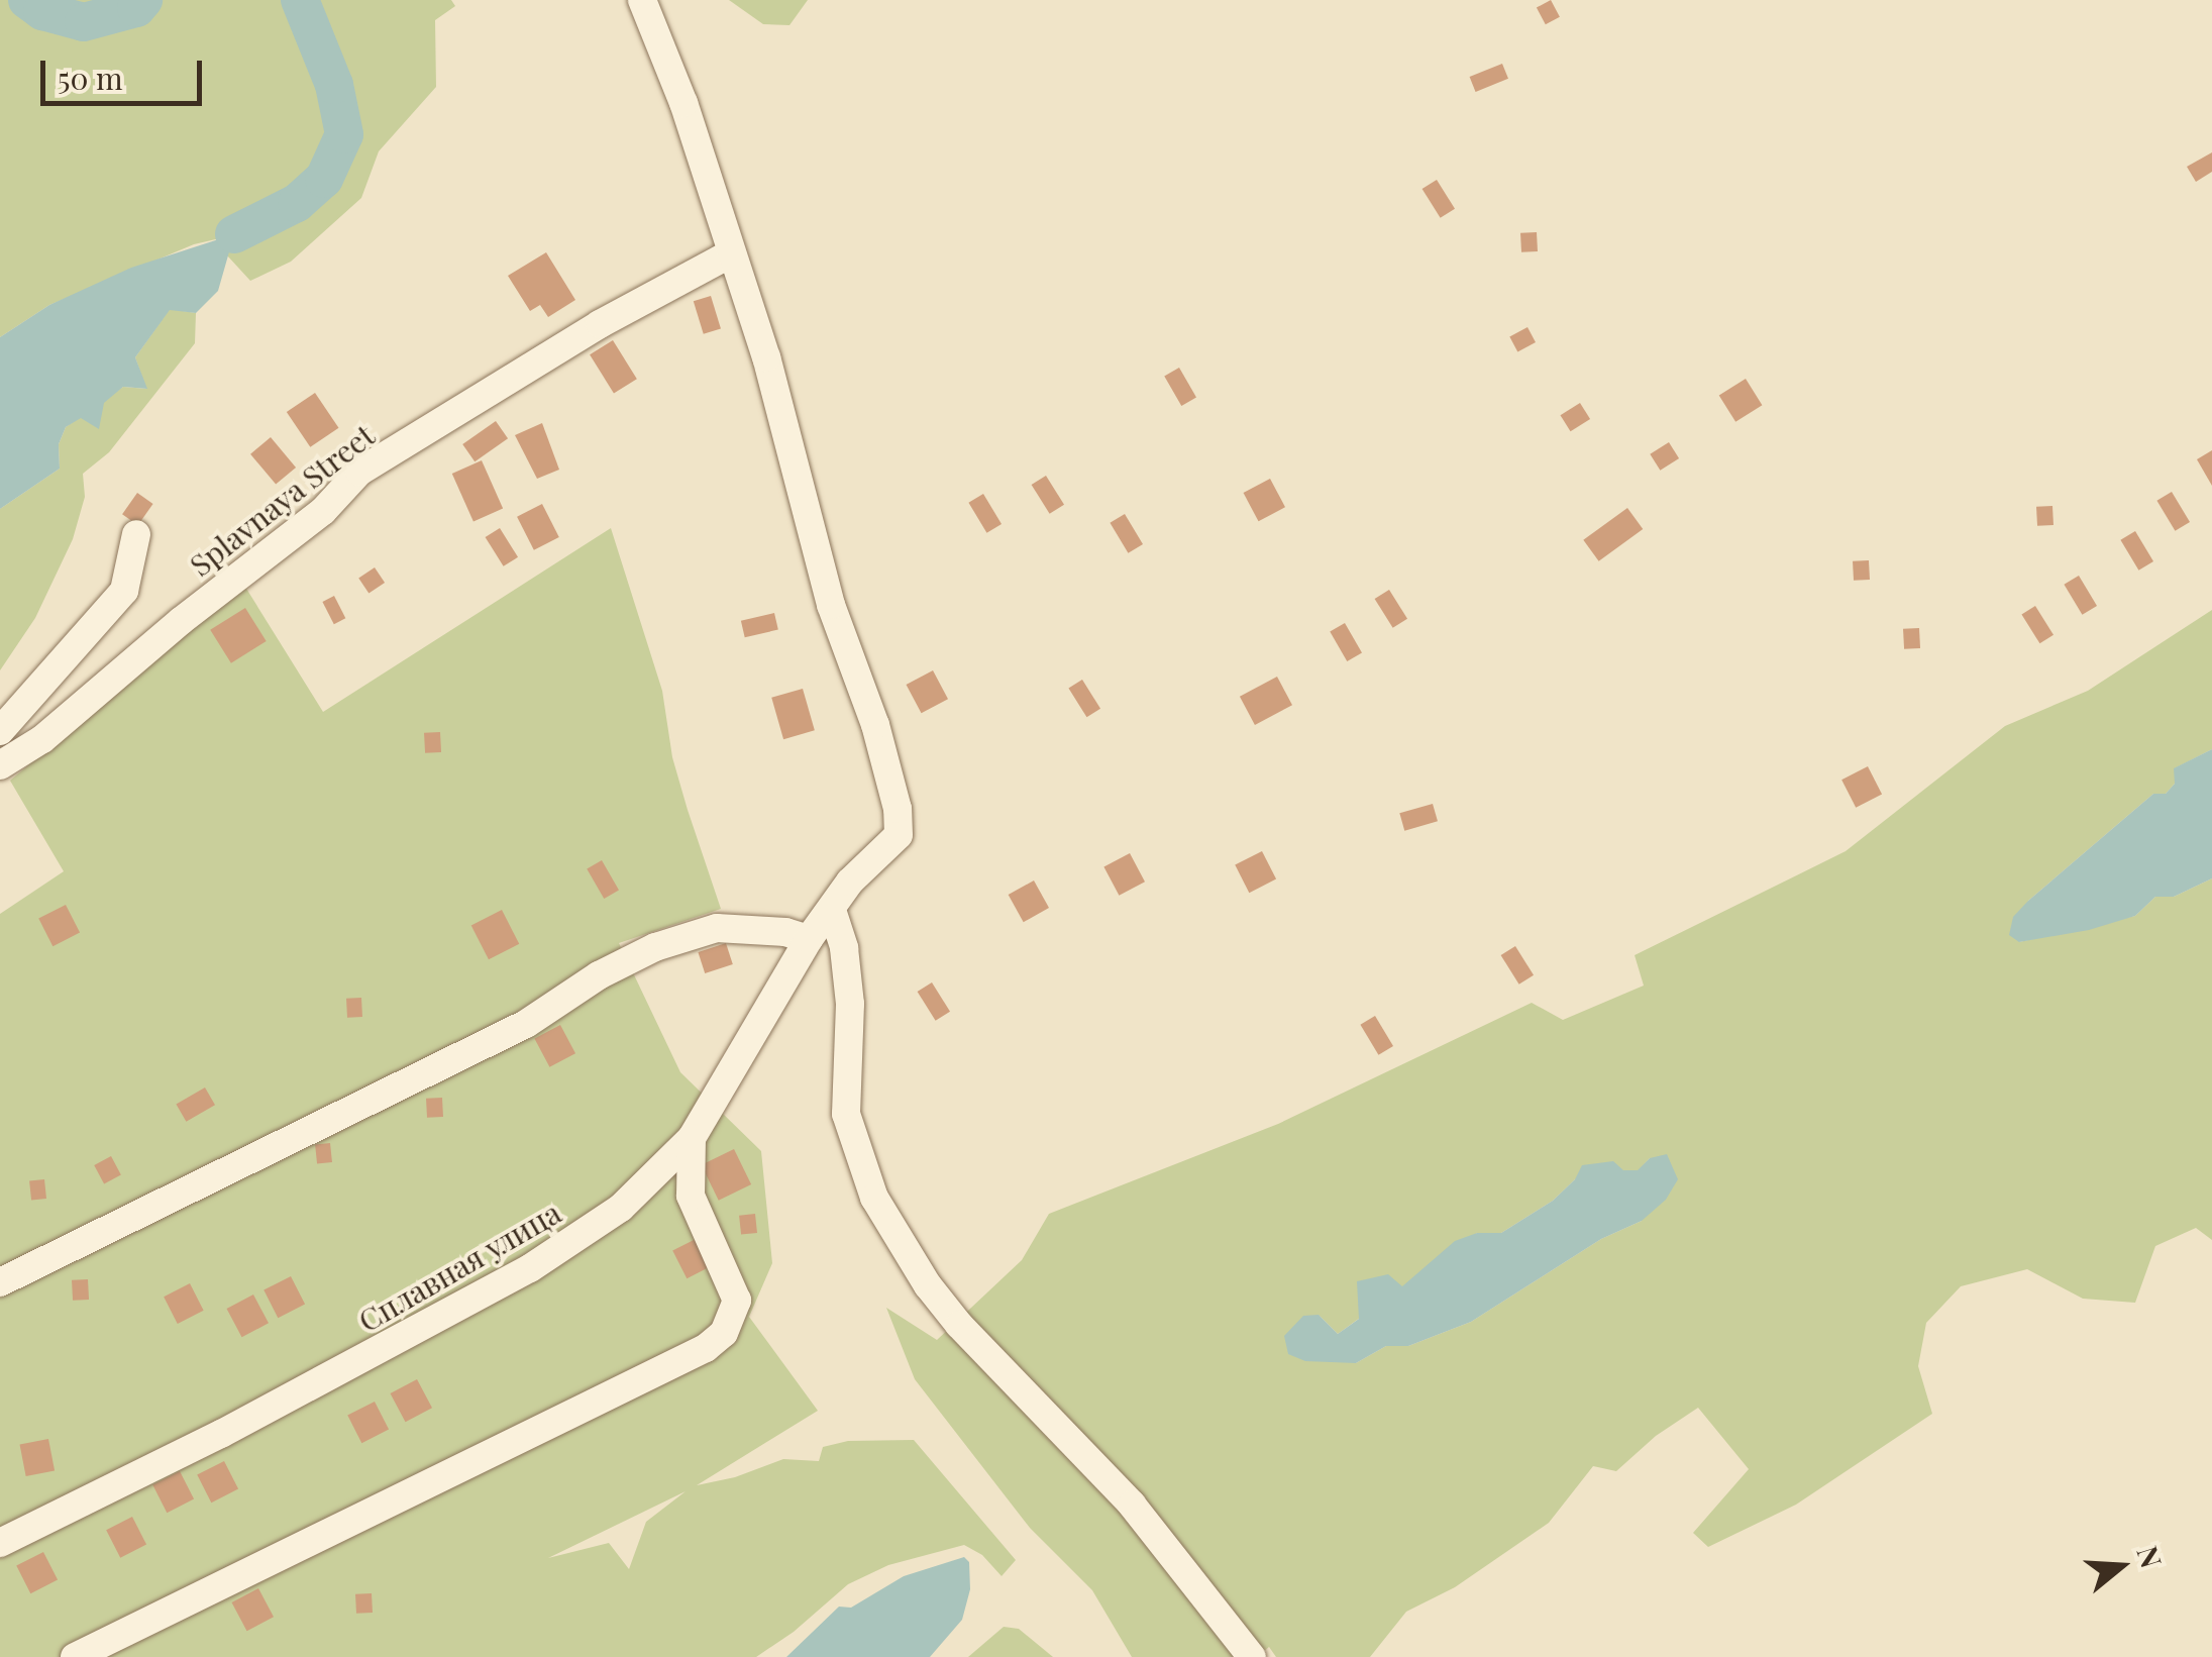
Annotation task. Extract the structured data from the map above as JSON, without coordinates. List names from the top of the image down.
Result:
{
  "streets": {
    "street": ["Splavnaya Street", "Сплавная улица"]
  },
  "crossings": [
    ["Splavnaya Street", "Сплавная улица"]
  ],
  "scale_bar": "50 m",
  "north": "right"
}
